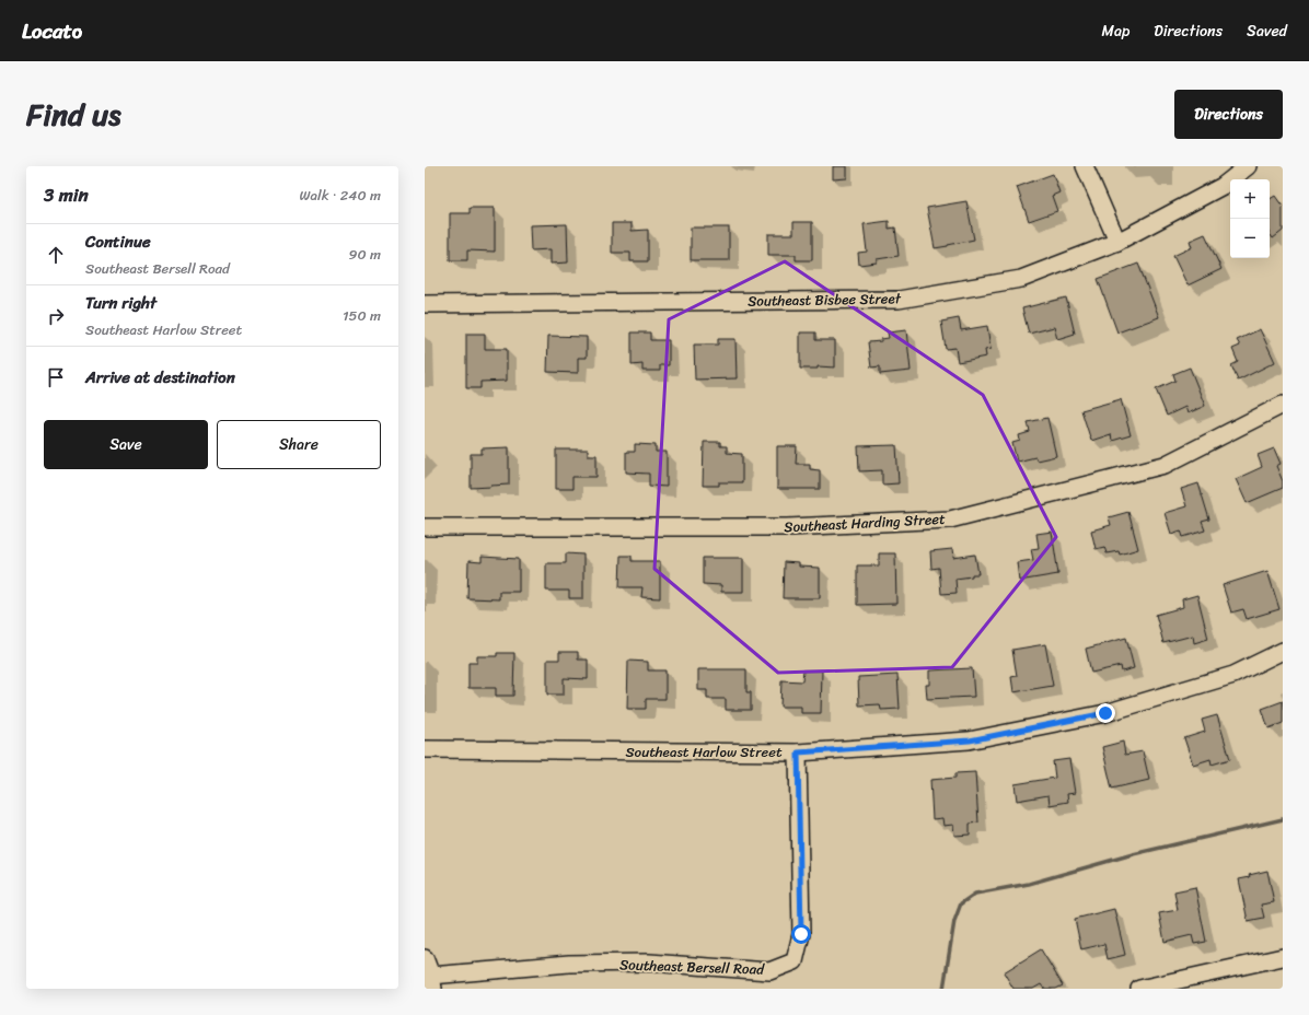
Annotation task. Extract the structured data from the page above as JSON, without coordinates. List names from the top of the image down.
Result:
{
  "streets": {
    "street": [
      "Southeast Bisbee Street",
      "Southeast Harding Street",
      "Southeast Harlow Street",
      "Southeast Bersell Road"
    ]
  },
  "crossings": [
    ["Southeast Harlow Street", "Southeast Bersell Road"]
  ],
  "page": {
    "header": "Locato",
    "nav": ["Map", "Directions", "Saved"],
    "title": "Find us",
    "buttons": [
      "Directions",
      ["Save", "Share"]
    ],
    "heading": ["3 min", "Walk · 240 m"],
    "map_buttons": ["+", "−"],
    "list": [
      ["Continue", "Southeast Bersell Road", "90 m"],
      ["Turn right", "Southeast Harlow Street", "150 m"],
      "Arrive at destination"
    ]
  }
}
